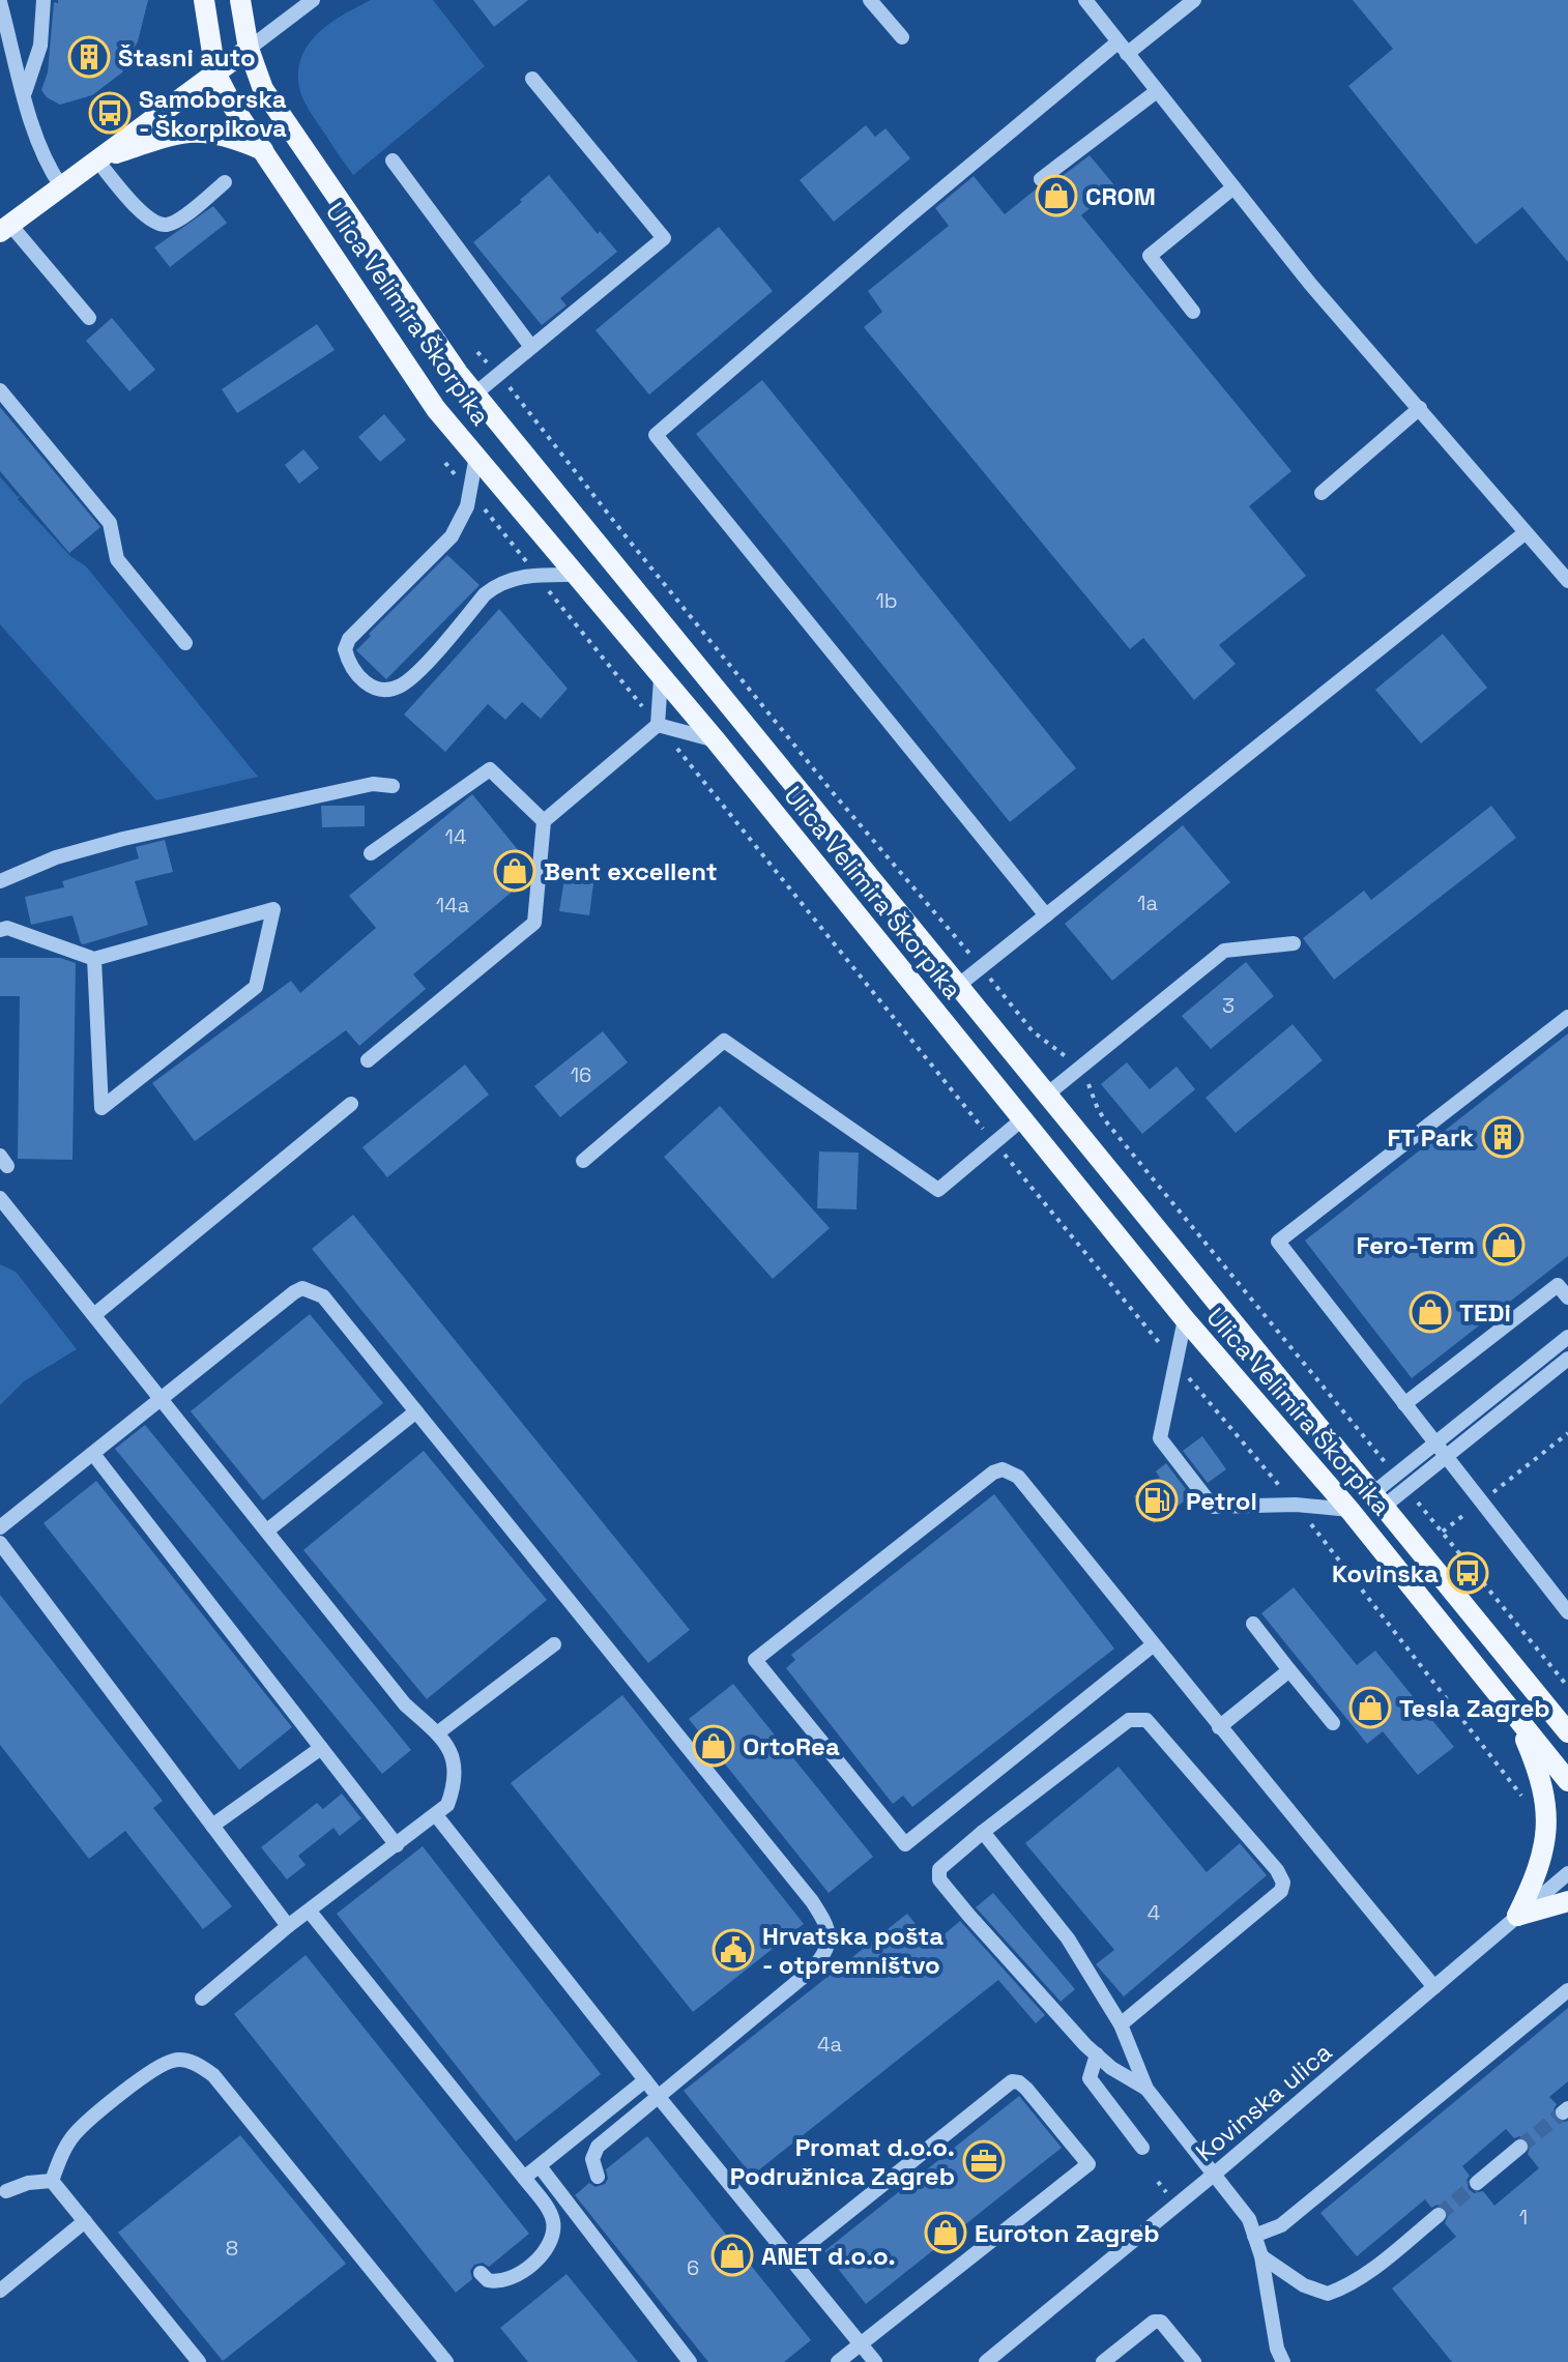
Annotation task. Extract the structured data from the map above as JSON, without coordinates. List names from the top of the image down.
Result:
{
  "streets": {
    "main road": ["Ulica Velimira Škorpika"],
    "street": ["Kovinska ulica"]
  },
  "places": {
    "building": ["Štasni auto", "FT Park"],
    "bus stop": ["Samoborska - Škorpikova", "Kovinska"],
    "shop": [
      "CROM",
      "Bent excellent",
      "Fero-Term",
      "TEDi",
      "Tesla Zagreb",
      "OrtoRea",
      "Euroton Zagreb",
      "ANET d.o.o."
    ],
    "fuel station": ["Petrol"],
    "public building": ["Hrvatska pošta - otpremništvo"],
    "office": ["Promat d.o.o. Podružnica Zagreb"]
  },
  "house_numbers": [
    "1b",
    "14",
    "1a",
    "14a",
    "3",
    "16",
    "4",
    "4a",
    "1",
    "8",
    "6"
  ]
}
